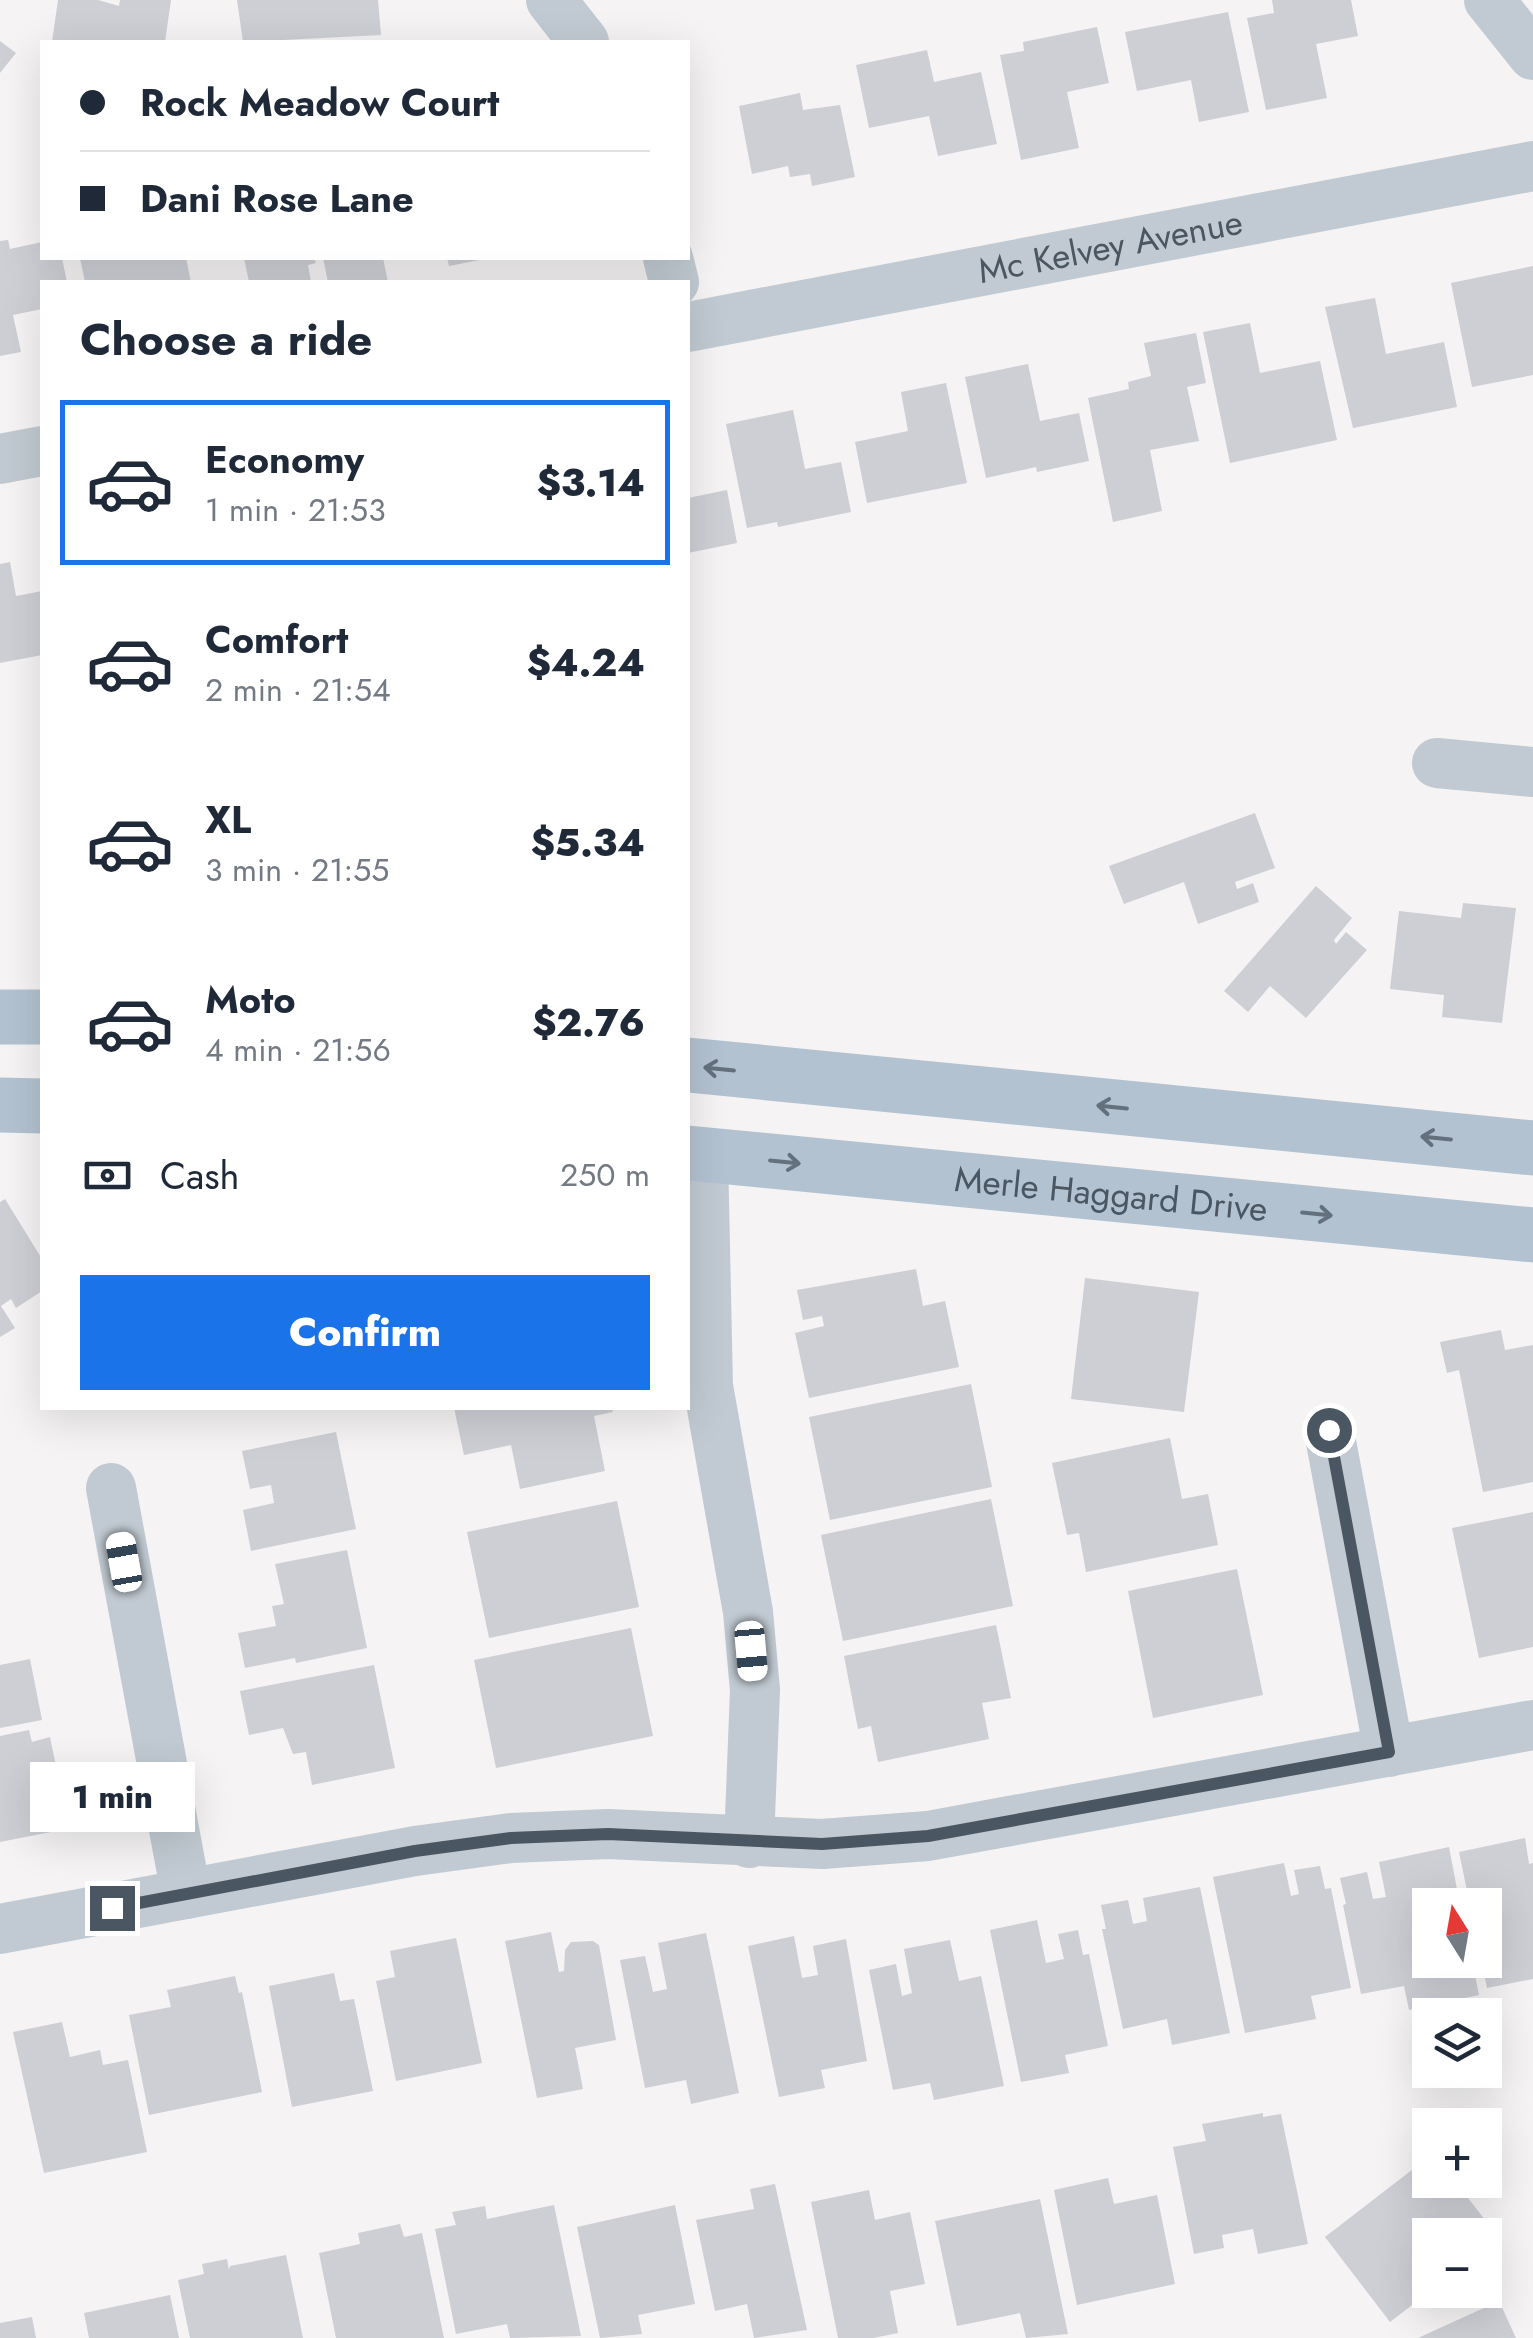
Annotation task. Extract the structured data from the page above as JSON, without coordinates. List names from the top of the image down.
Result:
{
  "streets": {
    "main road": ["Merle Haggard Drive"],
    "street": ["Mc Kelvey Avenue"]
  },
  "north": "top",
  "page": {
    "banner": ["Rock Meadow Court", "Dani Rose Lane"],
    "heading": "Choose a ride",
    "list": [
      {
        "name": "Economy",
        "note": "1 min · 21:53",
        "value": "$3.14"
      },
      {
        "name": "Comfort",
        "note": "2 min · 21:54",
        "value": "$4.24"
      },
      {
        "name": "XL",
        "note": "3 min · 21:55",
        "value": "$5.34"
      },
      {
        "name": "Moto",
        "note": "4 min · 21:56",
        "value": "$2.76"
      }
    ],
    "pay": ["Cash", "250 m"],
    "buttons": "Confirm",
    "bubble": "1 min",
    "map_buttons": ["+", "−"]
  }
}
